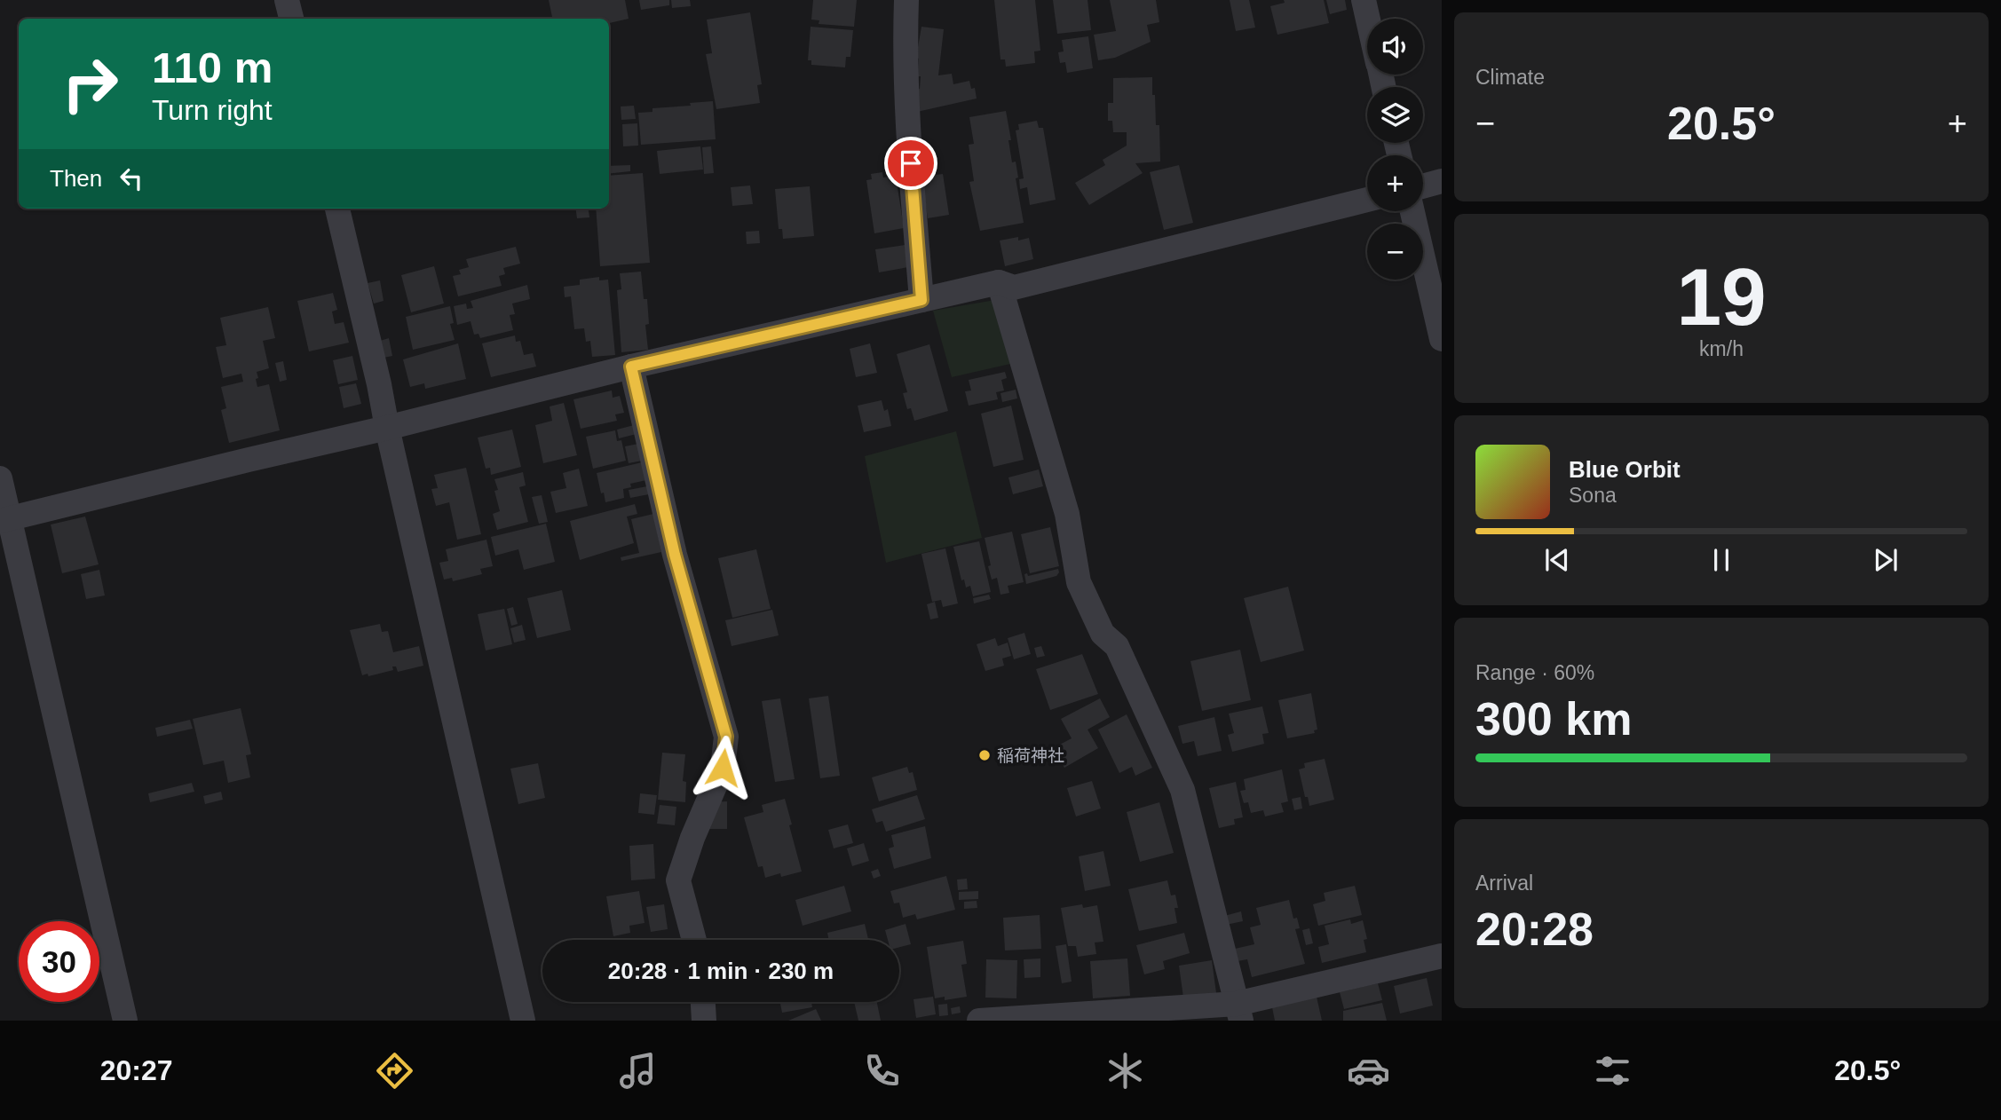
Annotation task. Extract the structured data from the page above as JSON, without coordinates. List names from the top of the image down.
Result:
{
  "places": ["稲荷神社"],
  "page": {
    "tile": [
      "Climate",
      ["19", "km/h"],
      ["Range · 60%", "300 km"],
      ["Arrival", "20:28"]
    ],
    "map_buttons": ["+", "−"],
    "turn": ["110 m", "Turn right"],
    "heat": ["−", "20.5°", "+"],
    "then": "Then",
    "song": ["Blue Orbit", "Sona"],
    "limit": "30",
    "trip": "20:28 · 1 min · 230 m",
    "tabs": ["20:27", "20.5°"]
  }
}
